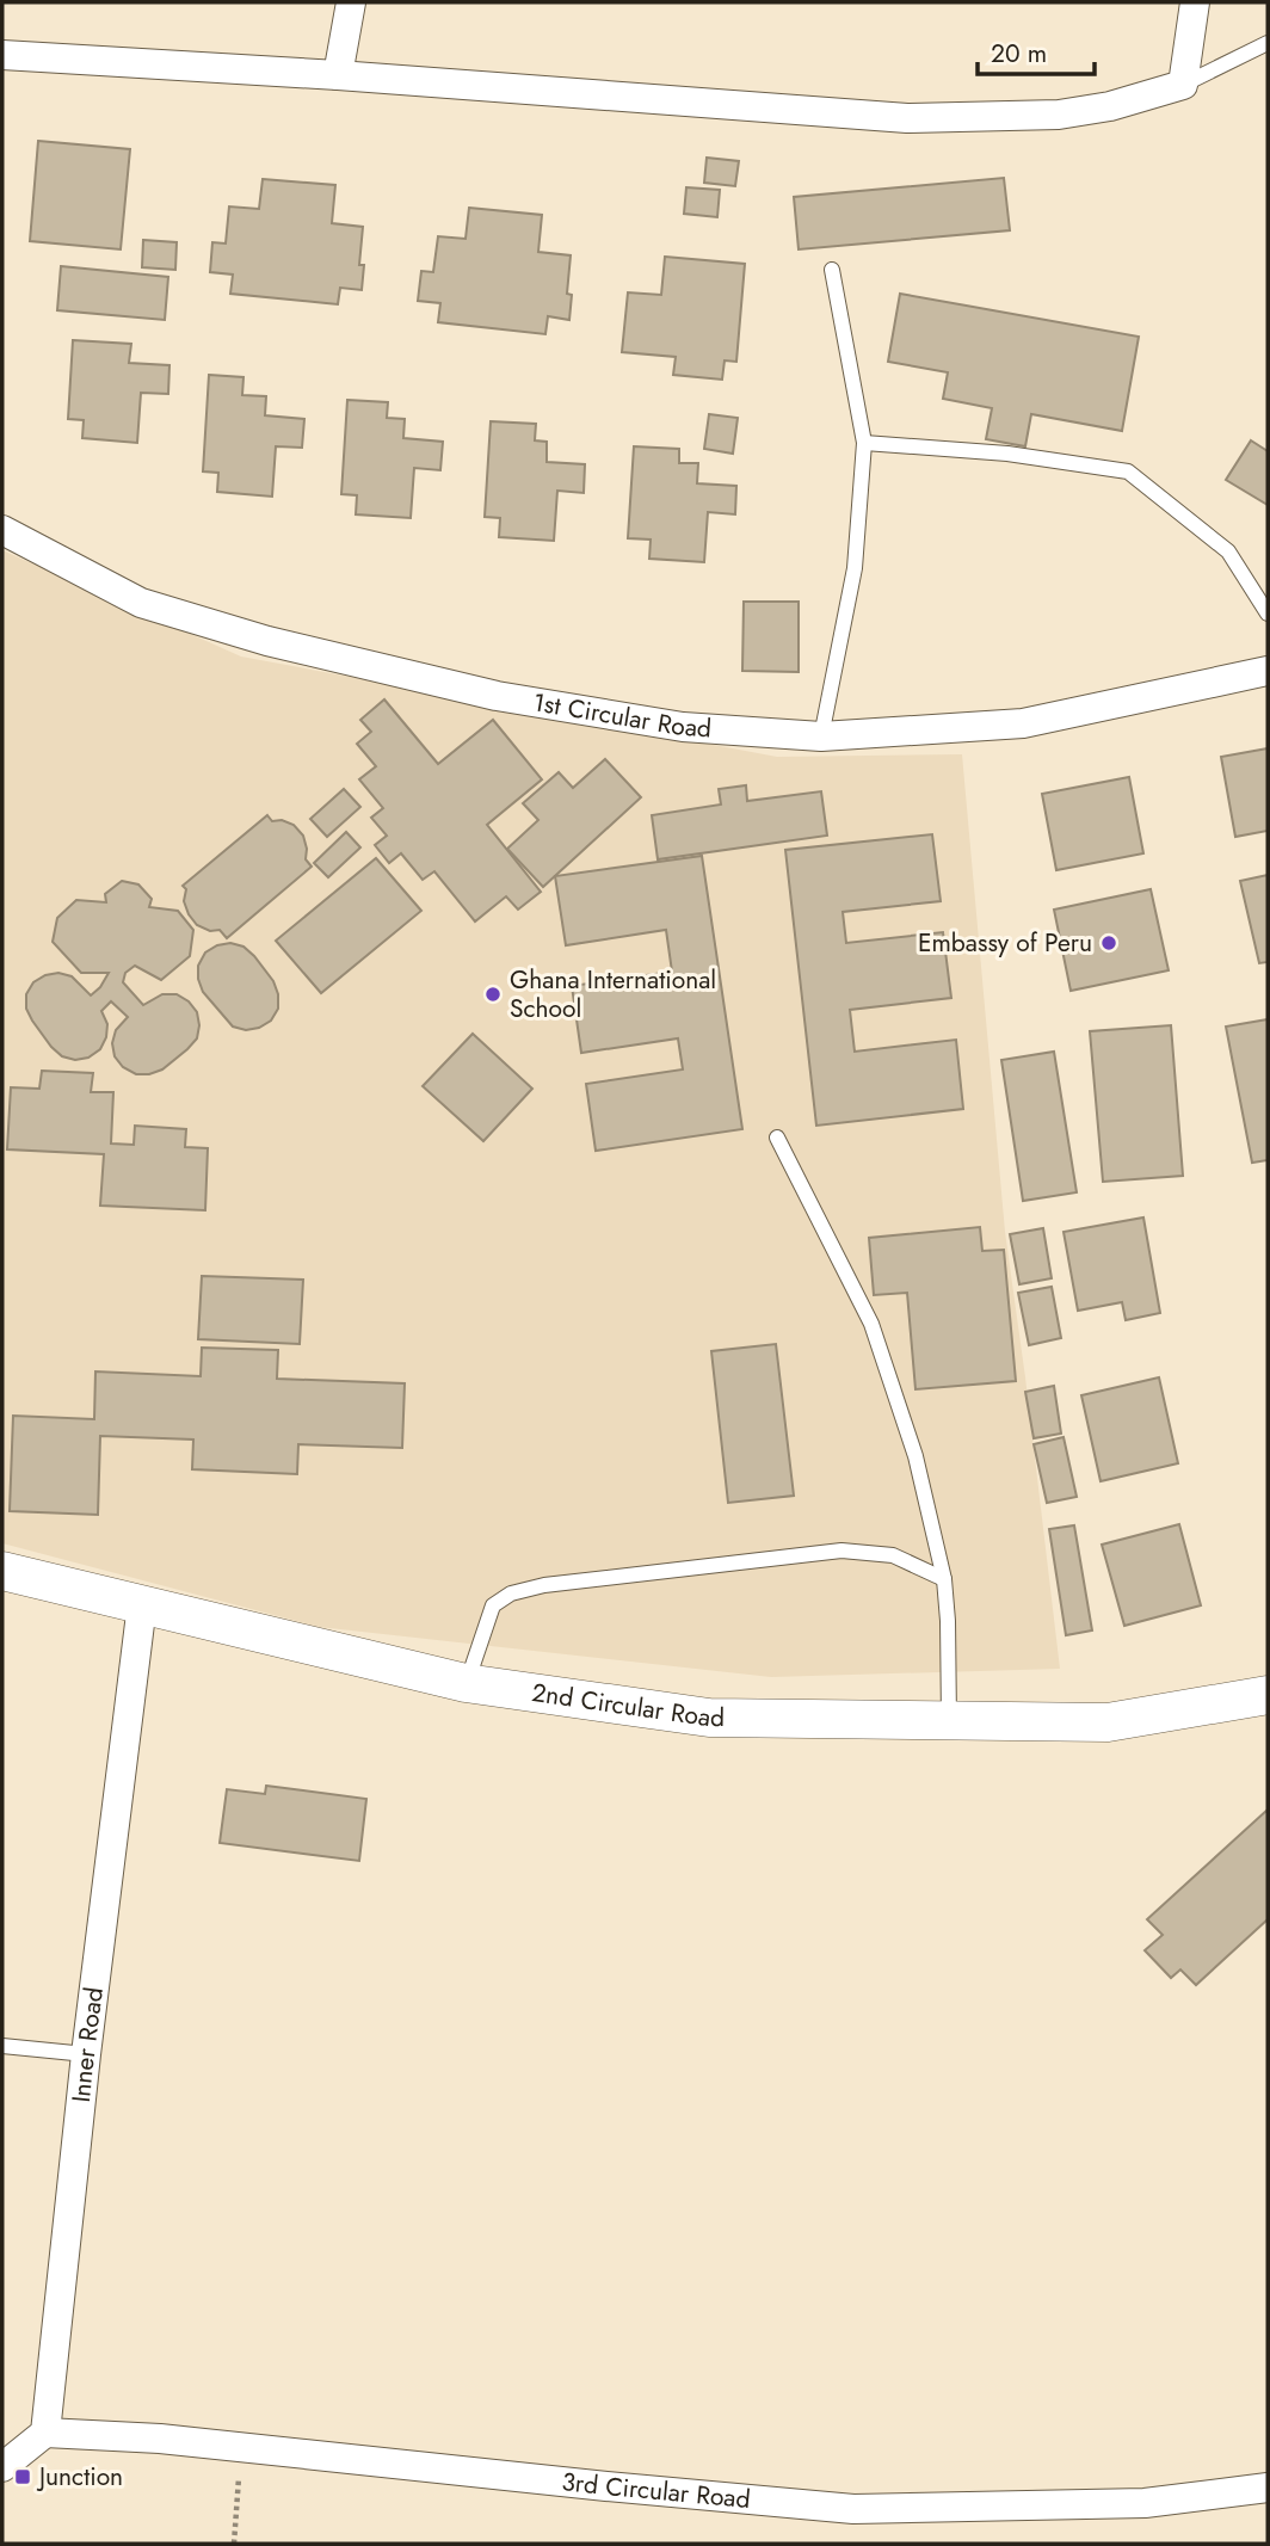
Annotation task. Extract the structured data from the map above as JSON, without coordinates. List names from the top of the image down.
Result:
{
  "streets": {
    "street": [
      "1st Circular Road",
      "2nd Circular Road",
      "Inner Road",
      "3rd Circular Road"
    ]
  },
  "crossings": [
    ["2nd Circular Road", "Inner Road"],
    ["Inner Road", "3rd Circular Road"]
  ],
  "places": {
    "other": ["Embassy of Peru", "Ghana International School"],
    "transit": ["Junction"]
  },
  "scale_bar": "20 m"
}
